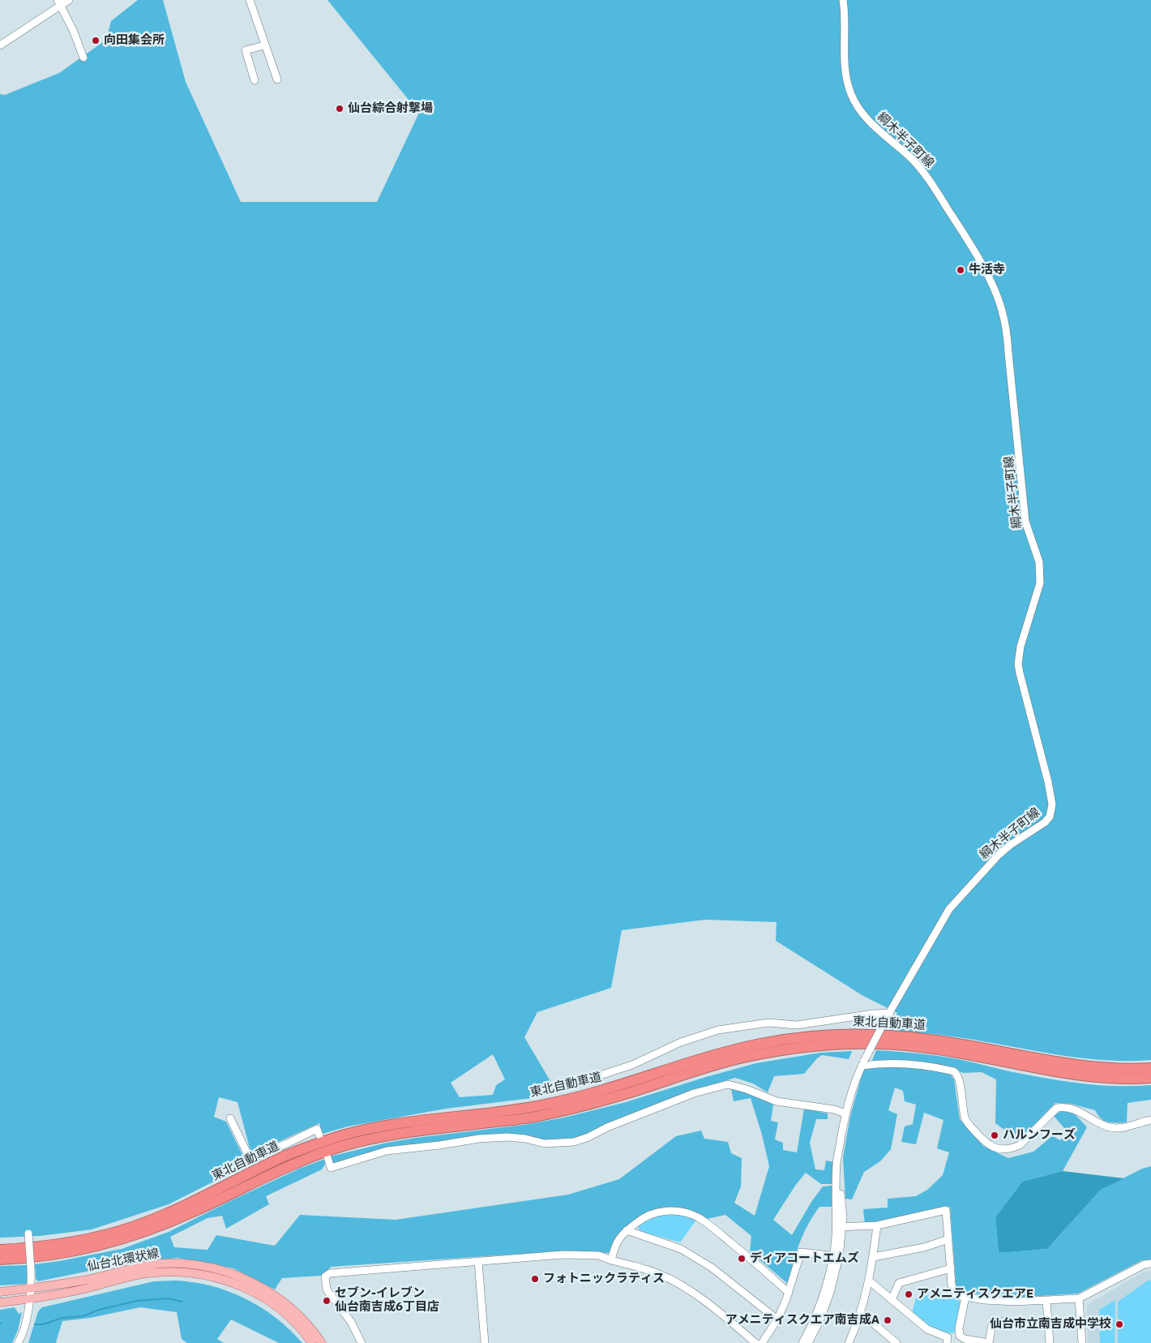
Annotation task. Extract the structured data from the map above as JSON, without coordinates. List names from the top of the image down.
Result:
{
  "streets": {
    "highway": ["東北自動車道"],
    "main road": ["仙台北環状線"],
    "street": ["綱木半子町線"]
  },
  "places": [
    "向田集会所",
    "仙台綜合射撃場",
    "牛活寺",
    "ハルンフーズ",
    "ディアコートエムズ",
    "フォトニックラティス",
    "アメニティスクエアE",
    "セブン-イレブン 仙台南吉成6丁目店",
    "アメニティスクエア南吉成A",
    "仙台市立南吉成中学校"
  ]
}
